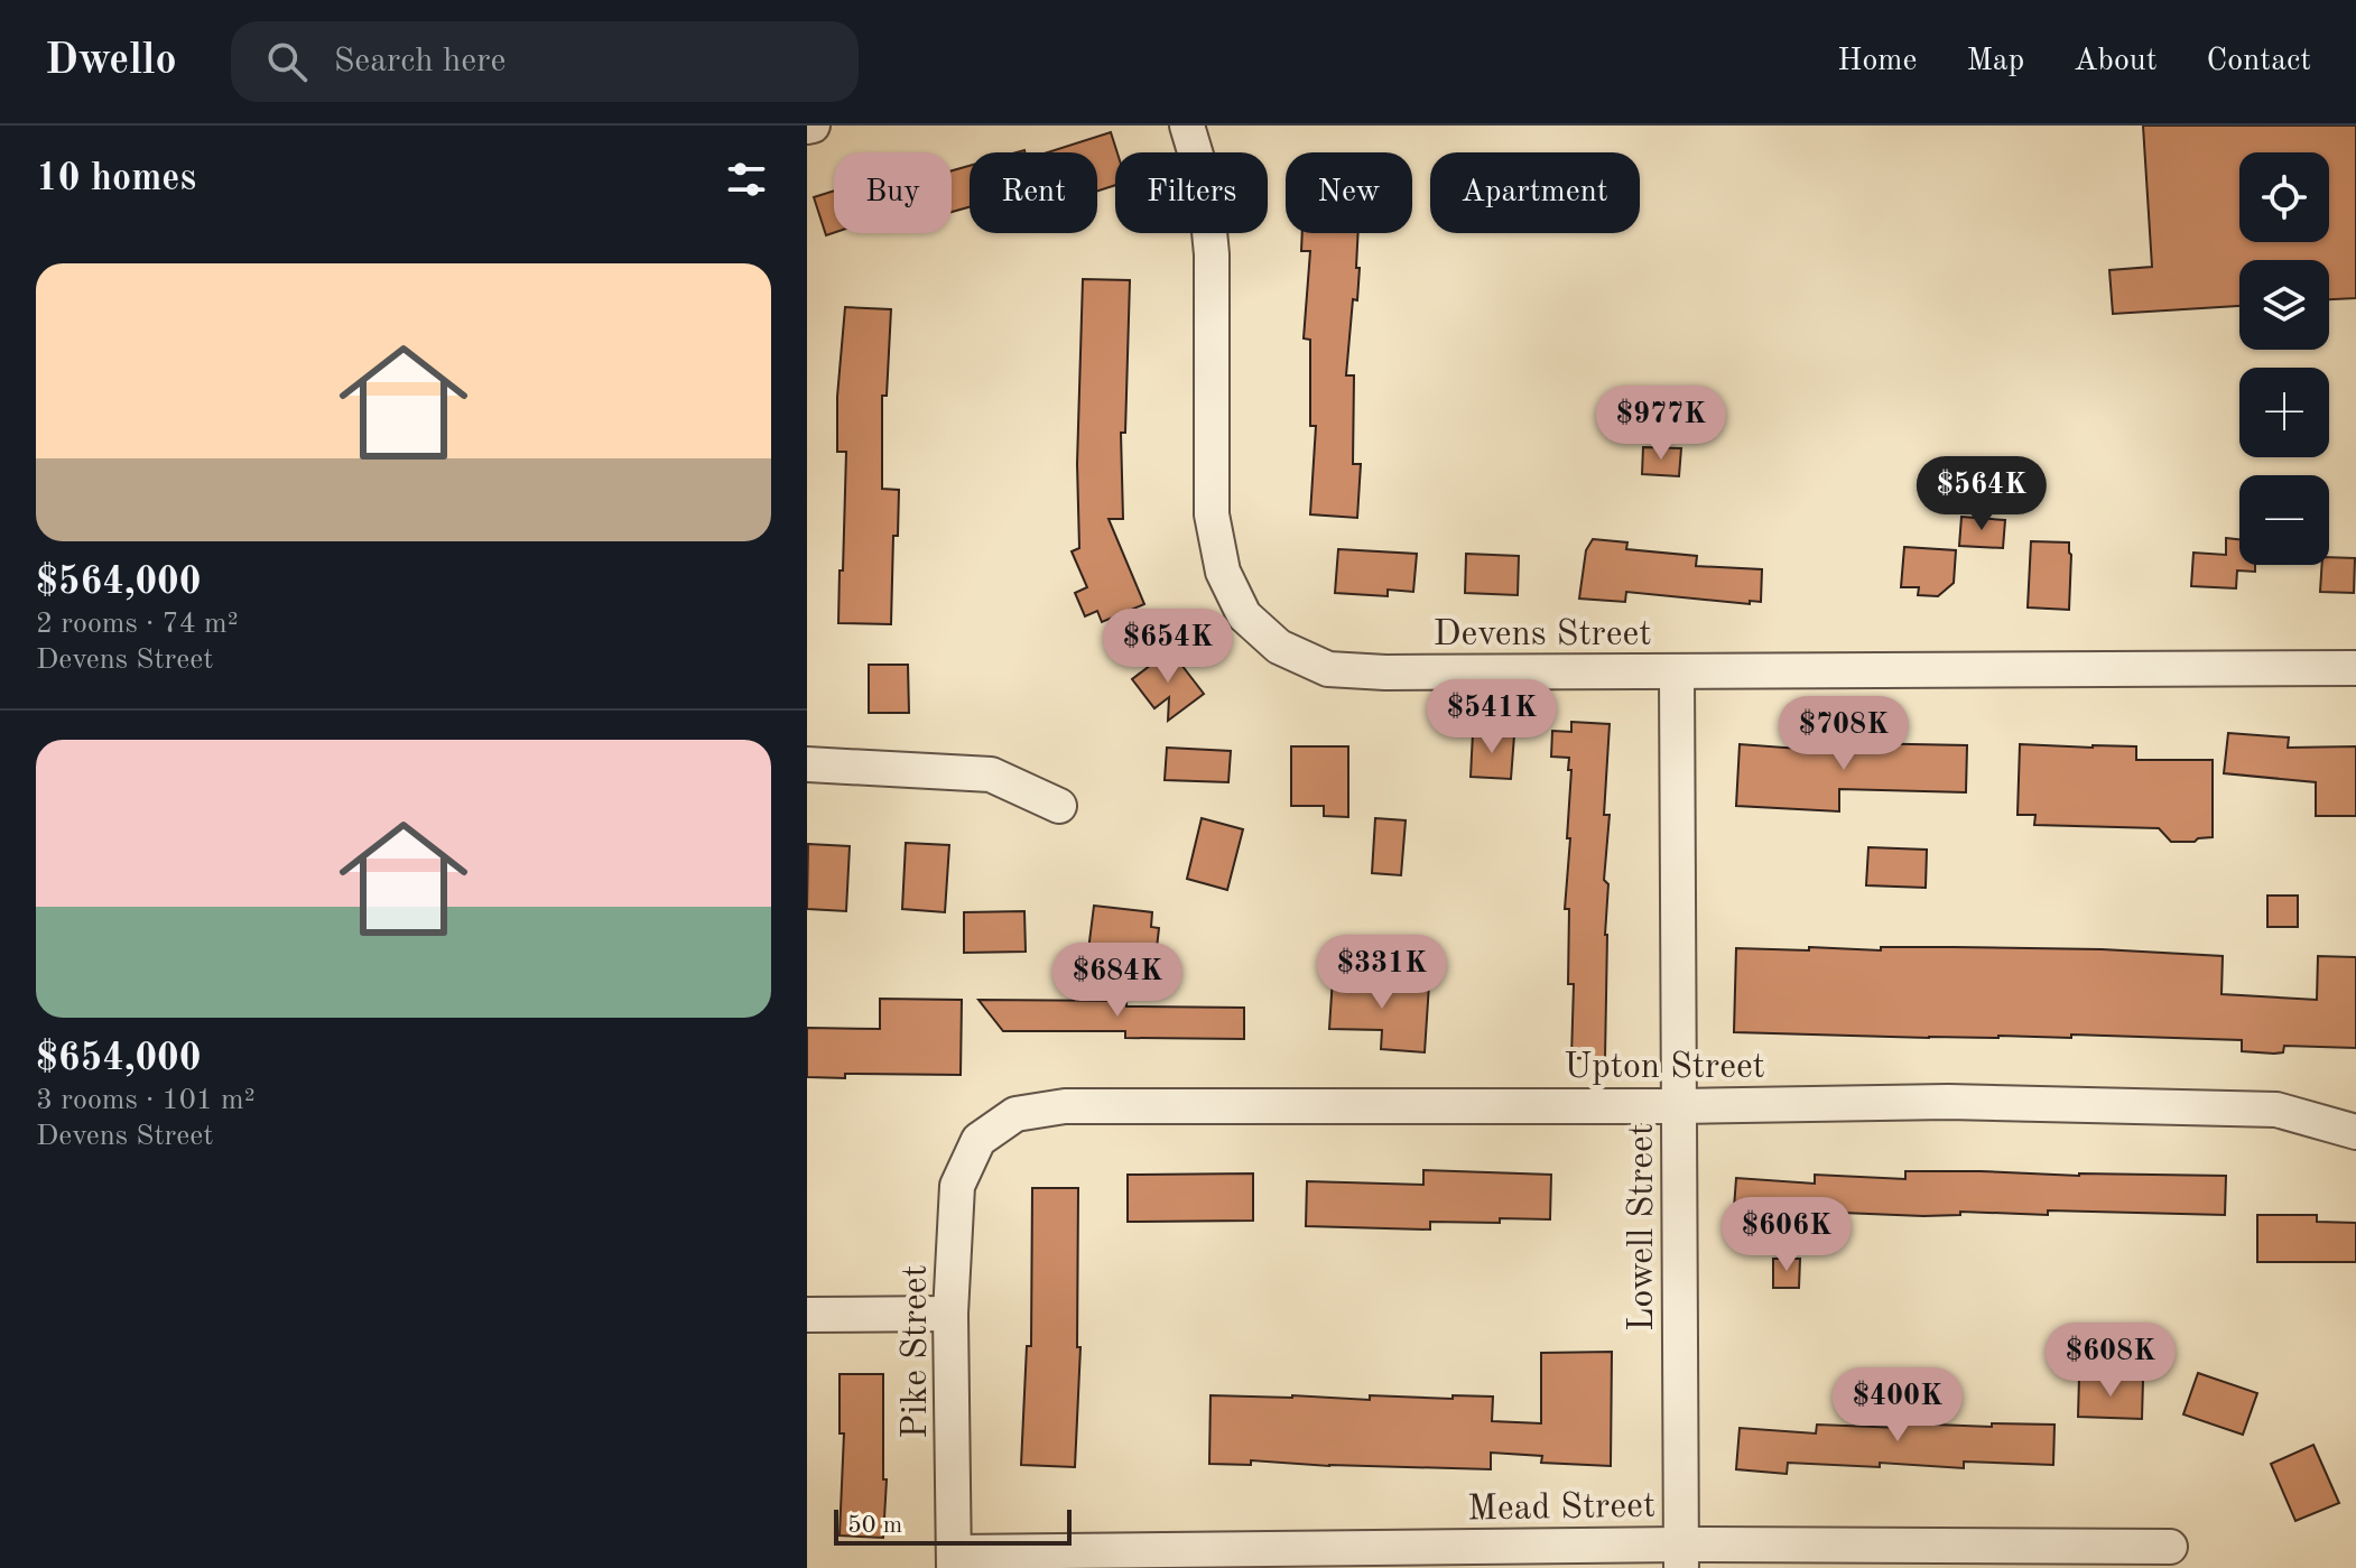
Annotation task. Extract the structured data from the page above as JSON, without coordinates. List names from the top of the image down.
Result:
{
  "streets": {
    "street": [
      "Devens Street",
      "Upton Street",
      "Lowell Street",
      "Pike Street",
      "Mead Street"
    ]
  },
  "crossings": [
    ["Devens Street", "Lowell Street"],
    ["Upton Street", "Lowell Street"],
    ["Upton Street", "Pike Street"],
    ["Lowell Street", "Mead Street"],
    ["Pike Street", "Mead Street"]
  ],
  "scale_bar": "50 m",
  "page": {
    "header": "Dwello",
    "search": "Search here",
    "nav": [
      "Home",
      "Map",
      "About",
      "Contact"
    ],
    "heading": "10 homes",
    "map_buttons": ["+", "−"],
    "chip": [
      "Buy",
      "Rent",
      "Filters",
      "New",
      "Apartment"
    ],
    "list": [
      {
        "name": "$564,000",
        "note": "2 rooms · 74 m² · Devens Street"
      },
      {
        "name": "$654,000",
        "note": "3 rooms · 101 m² · Devens Street"
      }
    ],
    "price": [
      "$977K",
      "$564K",
      "$654K",
      "$541K",
      "$708K",
      "$331K",
      "$684K",
      "$606K",
      "$608K",
      "$400K"
    ],
    "scale": "50 m"
  }
}
